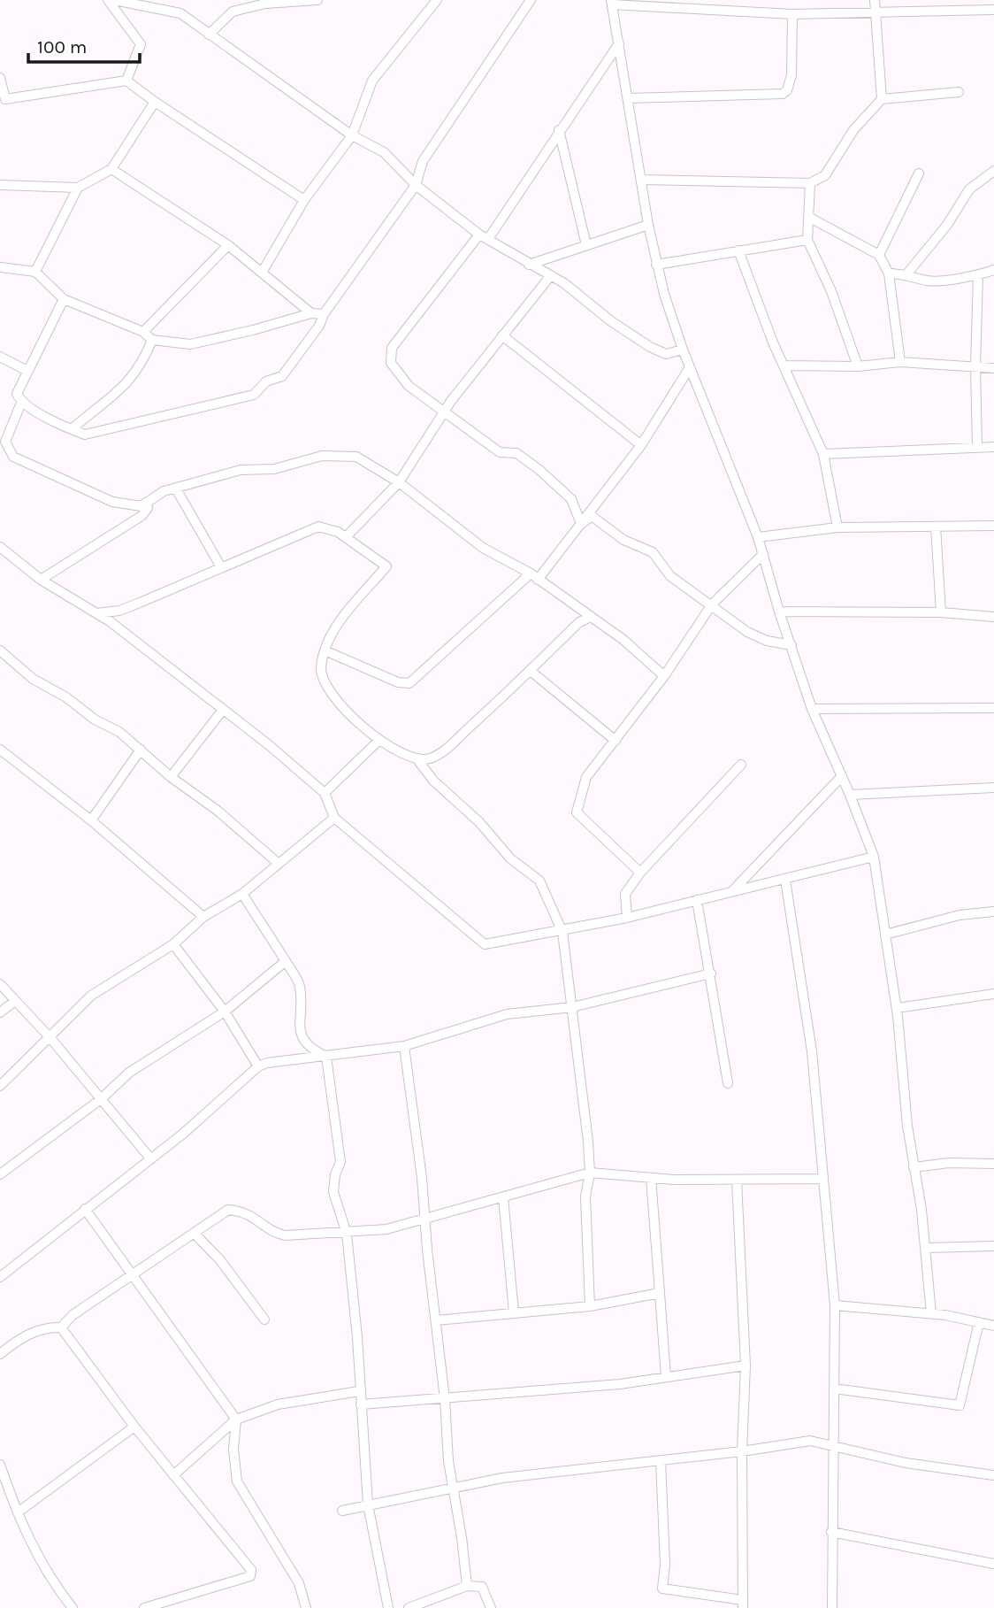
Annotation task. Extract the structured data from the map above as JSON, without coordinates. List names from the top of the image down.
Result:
{
  "scale_bar": "100 m"
}
